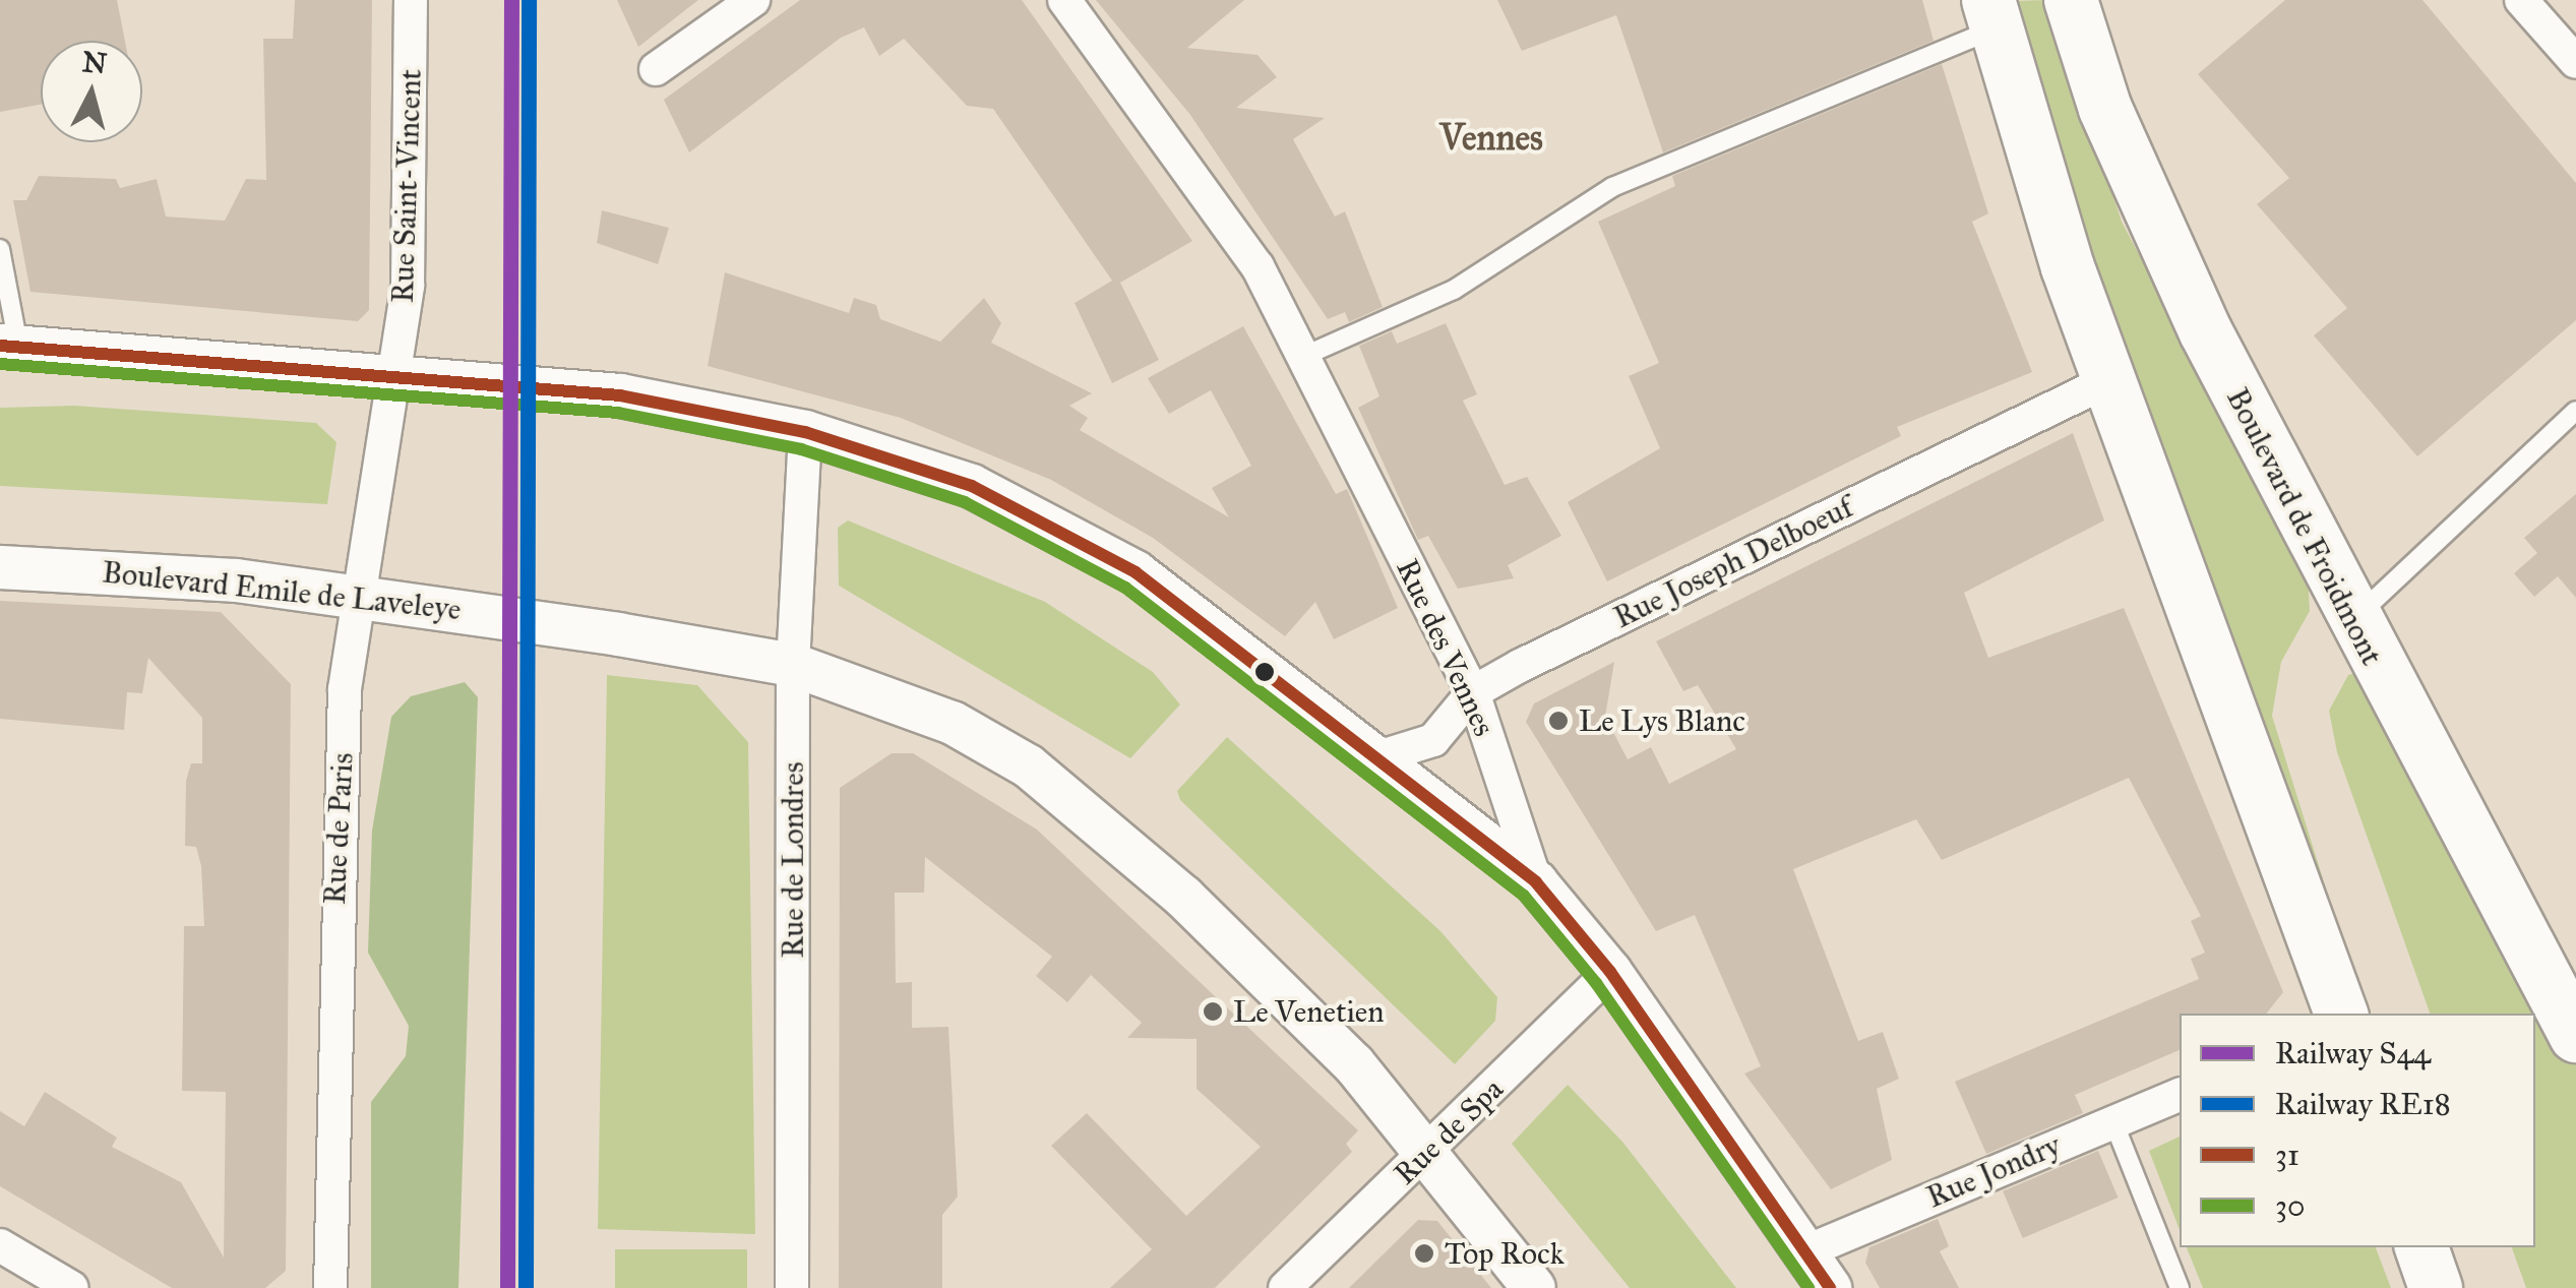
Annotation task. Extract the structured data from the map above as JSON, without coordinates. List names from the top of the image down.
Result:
{
  "streets": {
    "main road": ["Boulevard de Froidmont"],
    "street": [
      "Rue Saint-Vincent",
      "Rue Joseph Delboeuf",
      "Boulevard Emile de Laveleye",
      "Rue des Vennes",
      "Rue de Paris",
      "Rue de Londres",
      "Rue de Spa",
      "Rue Jondry"
    ]
  },
  "crossings": [
    ["Rue Saint-Vincent", "Rue de Paris"],
    ["Rue Joseph Delboeuf", "Rue des Vennes"],
    ["Boulevard Emile de Laveleye", "Rue de Paris"],
    ["Boulevard Emile de Laveleye", "Rue de Londres"],
    ["Boulevard Emile de Laveleye", "Rue de Spa"],
    ["Rue des Vennes", "Rue de Spa"],
    ["Rue des Vennes", "Rue Jondry"]
  ],
  "districts": ["Vennes"],
  "places": ["Le Lys Blanc", "Le Venetien", "Top Rock"],
  "lines": [
    "rail line S44",
    "rail line RE18",
    "transit line 31",
    "transit line 30"
  ],
  "legend": [
    "Railway S44",
    "Railway RE18",
    "31",
    "30"
  ],
  "north": "top"
}
